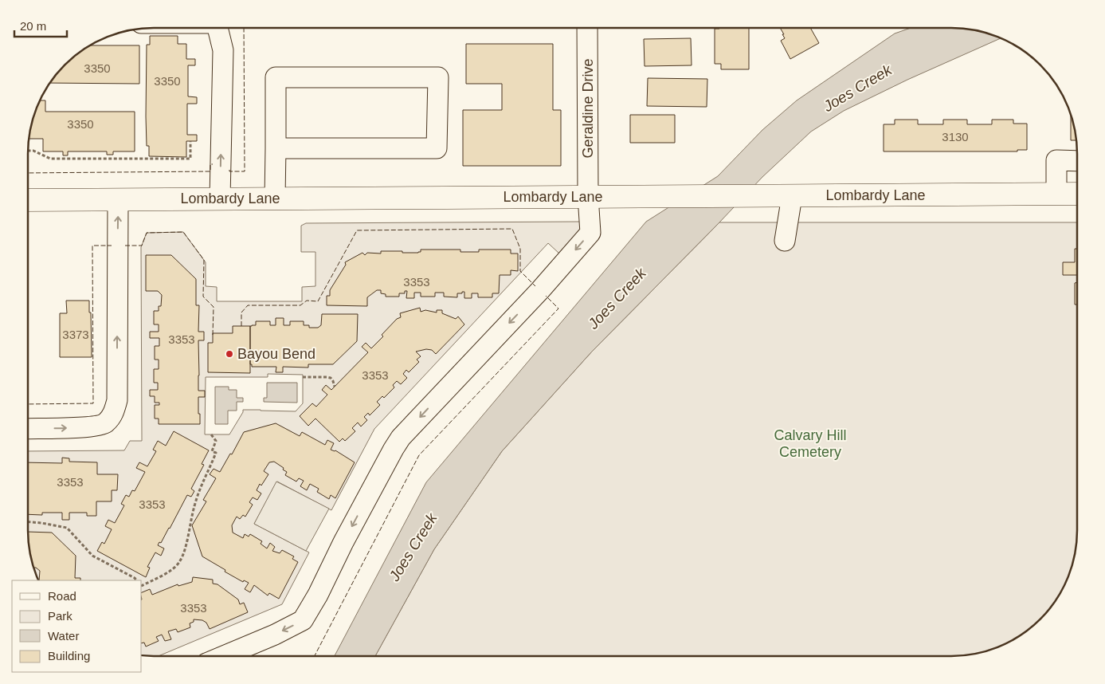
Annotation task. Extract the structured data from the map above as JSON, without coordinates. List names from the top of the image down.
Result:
{
  "streets": {
    "main road": ["Lombardy Lane"],
    "street": ["Geraldine Drive"]
  },
  "crossings": [
    ["Geraldine Drive", "Lombardy Lane"]
  ],
  "one_way": ["Geraldine Drive"],
  "water": ["Joes Creek"],
  "parks": ["Calvary Hill Cemetery"],
  "places": ["Bayou Bend"],
  "house_numbers": [
    "3350",
    "3350",
    "3350",
    "3130",
    "3353",
    "3373",
    "3353",
    "3353",
    "3353",
    "3353",
    "3353"
  ],
  "legend": [
    "Road",
    "Park",
    "Water",
    "Building"
  ],
  "scale_bar": "20 m"
}
